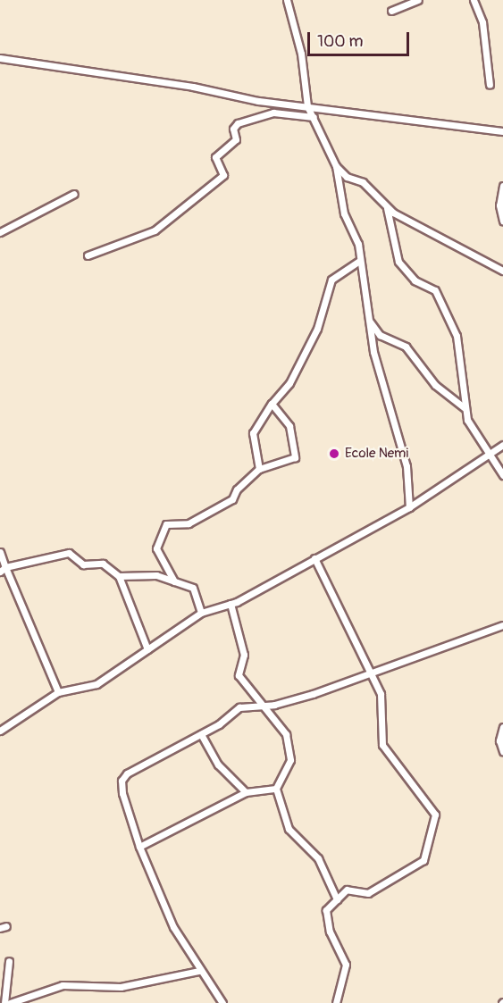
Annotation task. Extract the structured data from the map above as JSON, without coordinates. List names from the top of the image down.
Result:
{
  "places": ["Ecole Nemi"],
  "scale_bar": "100 m"
}
